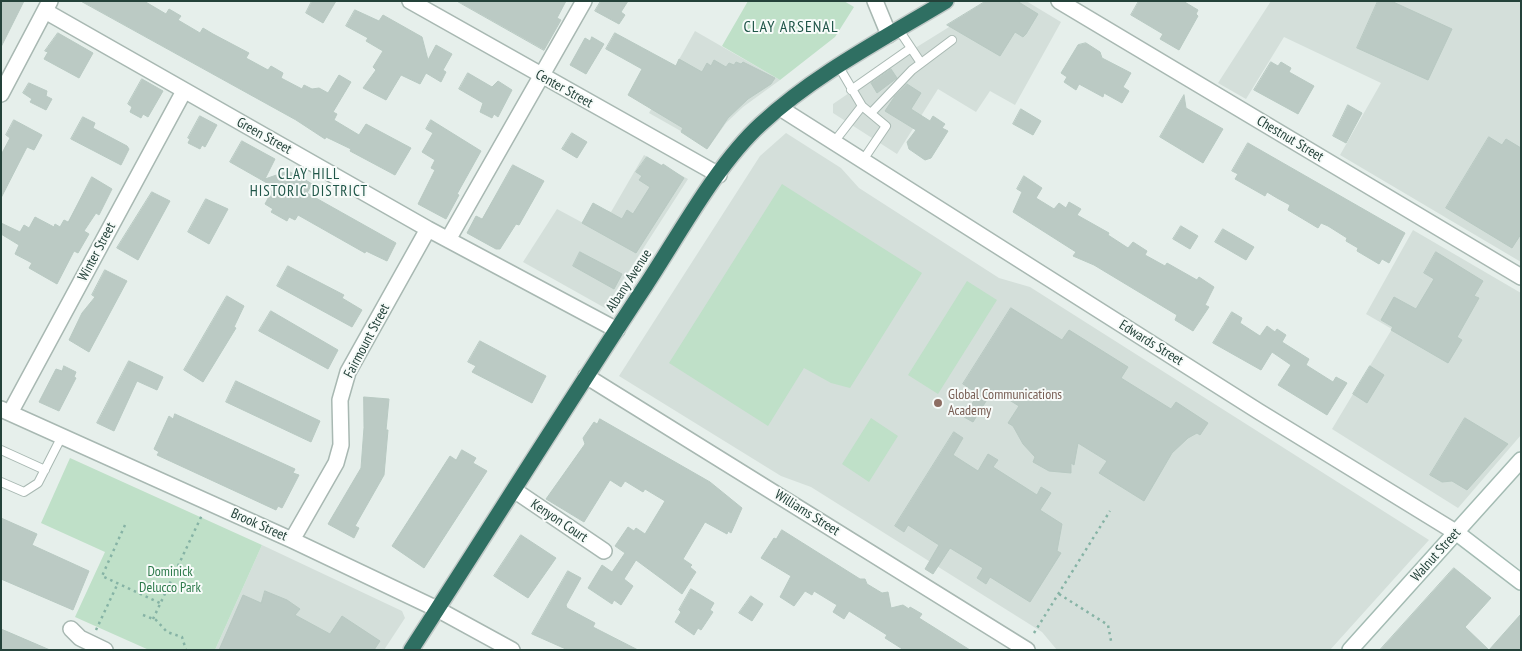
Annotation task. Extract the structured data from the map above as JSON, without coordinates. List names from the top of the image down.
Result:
{
  "streets": {
    "highway": ["Albany Avenue"],
    "street": [
      "Center Street",
      "Green Street",
      "Chestnut Street",
      "Winter Street",
      "Fairmount Street",
      "Edwards Street",
      "Williams Street",
      "Kenyon Court",
      "Brook Street",
      "Walnut Street"
    ]
  },
  "crossings": [
    ["Center Street", "Albany Avenue"],
    ["Green Street", "Winter Street"],
    ["Green Street", "Albany Avenue"],
    ["Green Street", "Fairmount Street"],
    ["Winter Street", "Brook Street"],
    ["Albany Avenue", "Edwards Street"],
    ["Albany Avenue", "Williams Street"],
    ["Albany Avenue", "Kenyon Court"],
    ["Albany Avenue", "Brook Street"],
    ["Fairmount Street", "Brook Street"],
    ["Edwards Street", "Walnut Street"]
  ],
  "districts": ["CLAY ARSENAL", "CLAY HILL HISTORIC DISTRICT"],
  "parks": ["Dominick Delucco Park"],
  "places": ["Global Communications Academy"]
}
